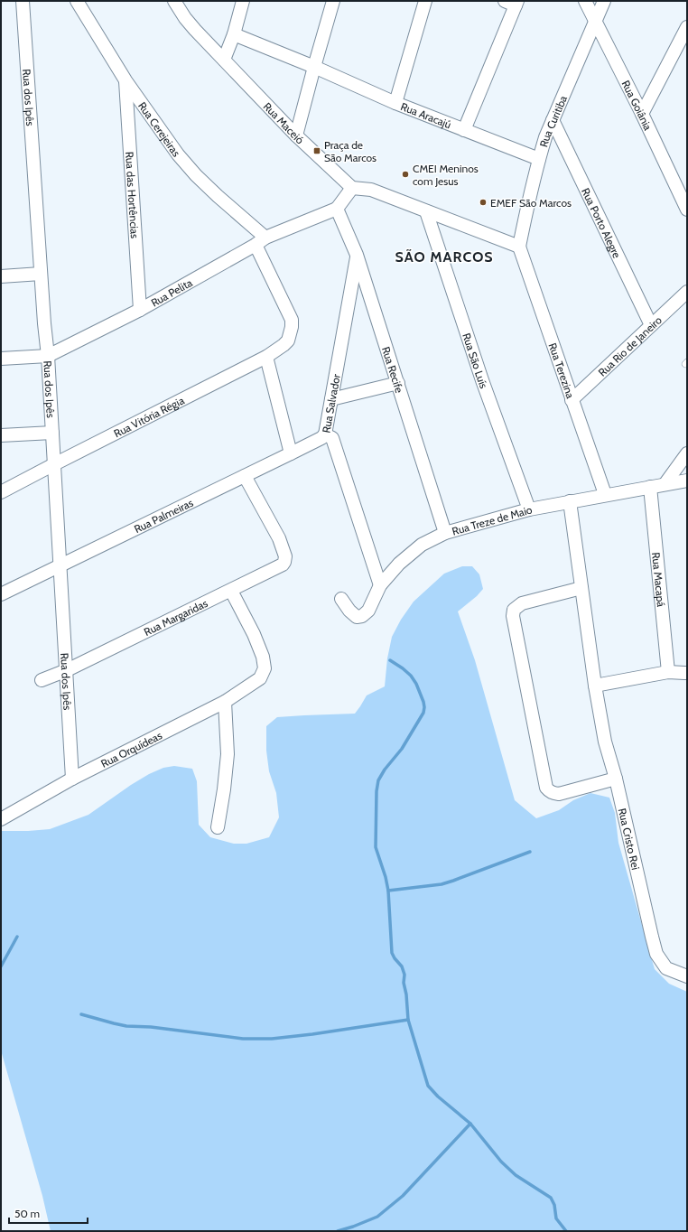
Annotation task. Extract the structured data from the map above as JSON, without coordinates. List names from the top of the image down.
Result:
{
  "streets": {
    "street": [
      "Rua dos Ipês",
      "Rua Goiânia",
      "Rua Aracajú",
      "Rua Curitiba",
      "Rua Maceió",
      "Rua Cerejeiras",
      "Rua das Hortências",
      "Rua Porto Alegre",
      "Rua Pelita",
      "Rua Rio de Janeiro",
      "Rua São Luís",
      "Rua Recife",
      "Rua Terezina",
      "Rua Salvador",
      "Rua Vitória Régia",
      "Rua Palmeiras",
      "Rua Treze de Maio",
      "Rua Macapá",
      "Rua Margaridas",
      "Rua Orquídeas",
      "Rua Cristo Rei"
    ]
  },
  "crossings": [
    ["Rua dos Ipês", "Rua Pelita"],
    ["Rua dos Ipês", "Rua Vitória Régia"],
    ["Rua dos Ipês", "Rua Palmeiras"],
    ["Rua dos Ipês", "Rua Margaridas"],
    ["Rua dos Ipês", "Rua Orquídeas"],
    ["Rua Goiânia", "Rua Curitiba"],
    ["Rua Aracajú", "Rua Curitiba"],
    ["Rua Curitiba", "Rua Porto Alegre"],
    ["Rua Curitiba", "Rua Terezina"],
    ["Rua Cerejeiras", "Rua das Hortências"],
    ["Rua Cerejeiras", "Rua Pelita"],
    ["Rua das Hortências", "Rua Pelita"],
    ["Rua Porto Alegre", "Rua Rio de Janeiro"],
    ["Rua Pelita", "Rua Recife"],
    ["Rua Pelita", "Rua Vitória Régia"],
    ["Rua Rio de Janeiro", "Rua Terezina"],
    ["Rua São Luís", "Rua Treze de Maio"],
    ["Rua Recife", "Rua Salvador"],
    ["Rua Recife", "Rua Treze de Maio"],
    ["Rua Terezina", "Rua Treze de Maio"],
    ["Rua Salvador", "Rua Palmeiras"],
    ["Rua Salvador", "Rua Treze de Maio"],
    ["Rua Palmeiras", "Rua Margaridas"],
    ["Rua Treze de Maio", "Rua Macapá"],
    ["Rua Treze de Maio", "Rua Cristo Rei"],
    ["Rua Margaridas", "Rua Orquídeas"]
  ],
  "districts": ["SÃO MARCOS"],
  "places": {
    "transit": ["Praça de São Marcos"],
    "other": ["CMEI Meninos com Jesus", "EMEF São Marcos"]
  },
  "scale_bar": "50 m"
}
